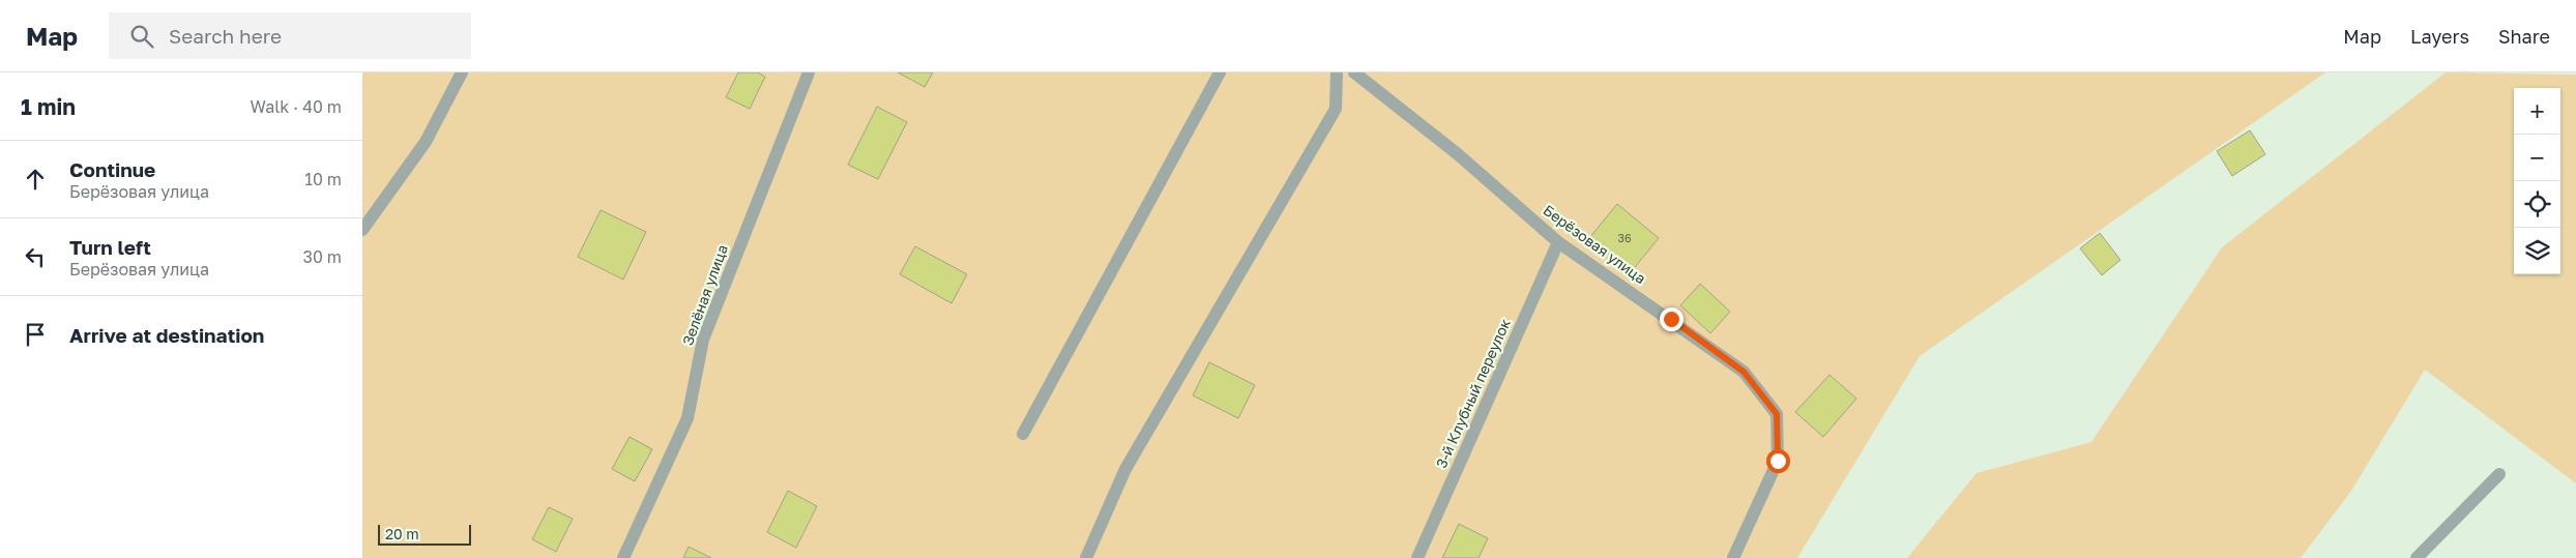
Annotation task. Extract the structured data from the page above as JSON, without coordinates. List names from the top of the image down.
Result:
{
  "streets": {
    "street": ["Берёзовая улица", "Зелёная улица", "3-й Клубный переулок"]
  },
  "crossings": [
    ["Берёзовая улица", "3-й Клубный переулок"]
  ],
  "house_numbers": ["36"],
  "scale_bar": "20 m",
  "page": {
    "header": "Map",
    "search": "Search here",
    "nav": ["Map", "Layers", "Share"],
    "heading": ["1 min", "Walk · 40 m"],
    "map_buttons": ["+", "−"],
    "list": [
      ["Continue", "Берёзовая улица", "10 m"],
      ["Turn left", "Берёзовая улица", "30 m"],
      "Arrive at destination"
    ],
    "scale": "20 m"
  }
}
